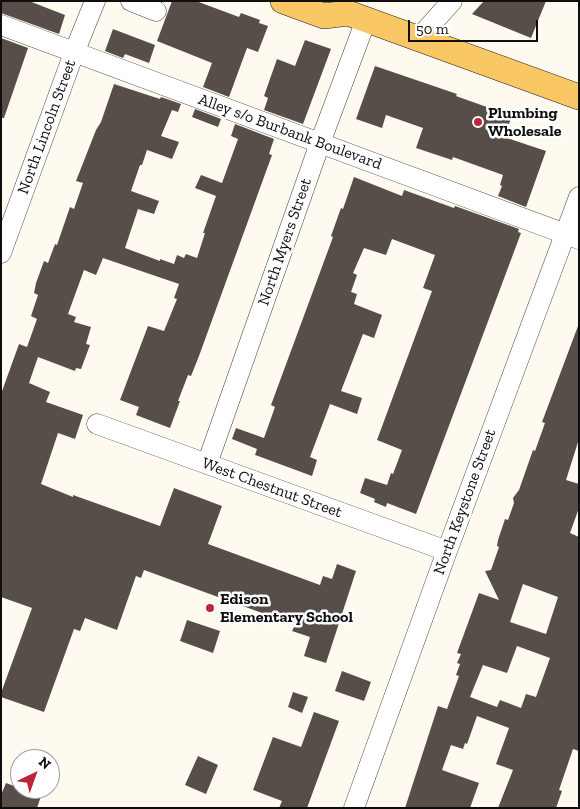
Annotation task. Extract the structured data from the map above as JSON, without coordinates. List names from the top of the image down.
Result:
{
  "streets": {
    "street": [
      "North Lincoln Street",
      "Alley s/o Burbank Boulevard",
      "North Myers Street",
      "West Chestnut Street",
      "North Keystone Street"
    ]
  },
  "crossings": [
    ["North Lincoln Street", "Alley s/o Burbank Boulevard"],
    ["Alley s/o Burbank Boulevard", "North Myers Street"],
    ["Alley s/o Burbank Boulevard", "North Keystone Street"],
    ["North Myers Street", "West Chestnut Street"],
    ["West Chestnut Street", "North Keystone Street"]
  ],
  "places": ["Plumbing Wholesale", "Edison Elementary School"],
  "scale_bar": "50 m",
  "north": "top right"
}
